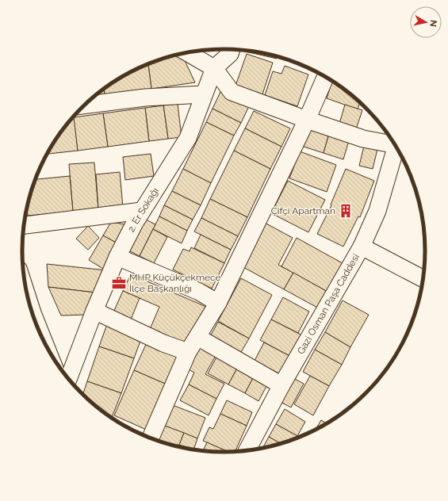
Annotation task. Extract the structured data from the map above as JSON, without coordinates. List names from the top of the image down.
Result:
{
  "streets": {
    "street": ["2. Er Sokağı", "Gazi Osman Paşa Caddesi"]
  },
  "places": {
    "building": ["Çifçi Apartman"],
    "office": ["MHP Küçükçekmece İlçe Başkanlığı"]
  },
  "north": "right"
}
